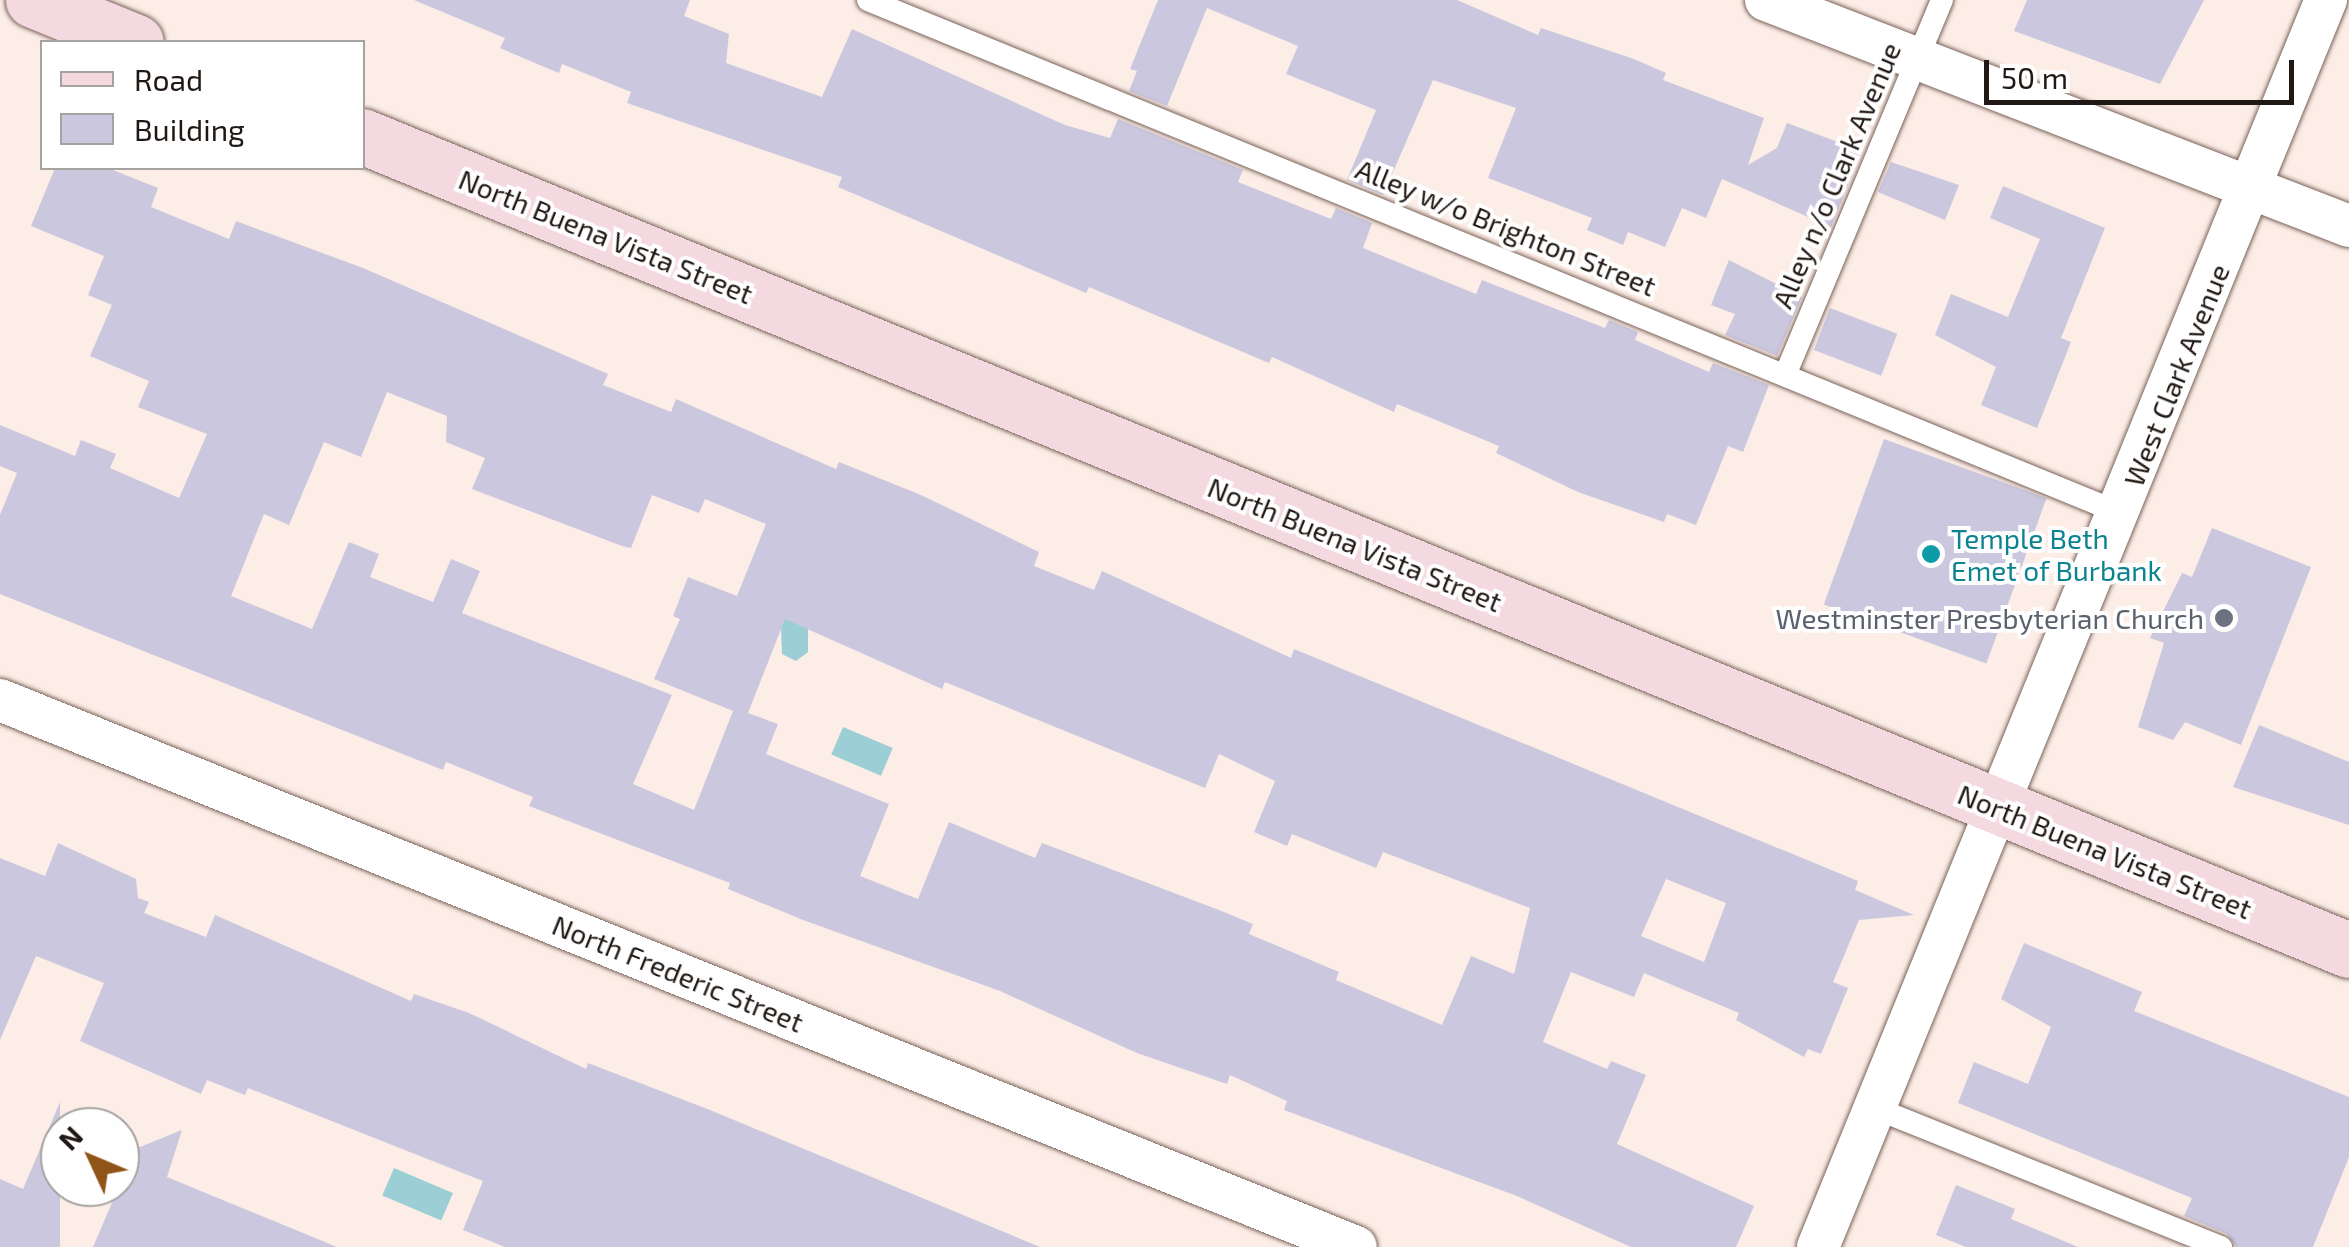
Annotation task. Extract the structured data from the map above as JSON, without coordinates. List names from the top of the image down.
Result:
{
  "streets": {
    "main road": ["North Buena Vista Street"],
    "street": ["West Clark Avenue", "North Frederic Street"],
    "lane": ["Alley n/o Clark Avenue", "Alley w/o Brighton Street"]
  },
  "crossings": [
    ["Alley n/o Clark Avenue", "Alley w/o Brighton Street"],
    ["Alley w/o Brighton Street", "West Clark Avenue"],
    ["North Buena Vista Street", "West Clark Avenue"]
  ],
  "places": ["Temple Beth Emet of Burbank", "Westminster Presbyterian Church"],
  "legend": ["Road", "Building"],
  "scale_bar": "50 m",
  "north": "top left"
}
